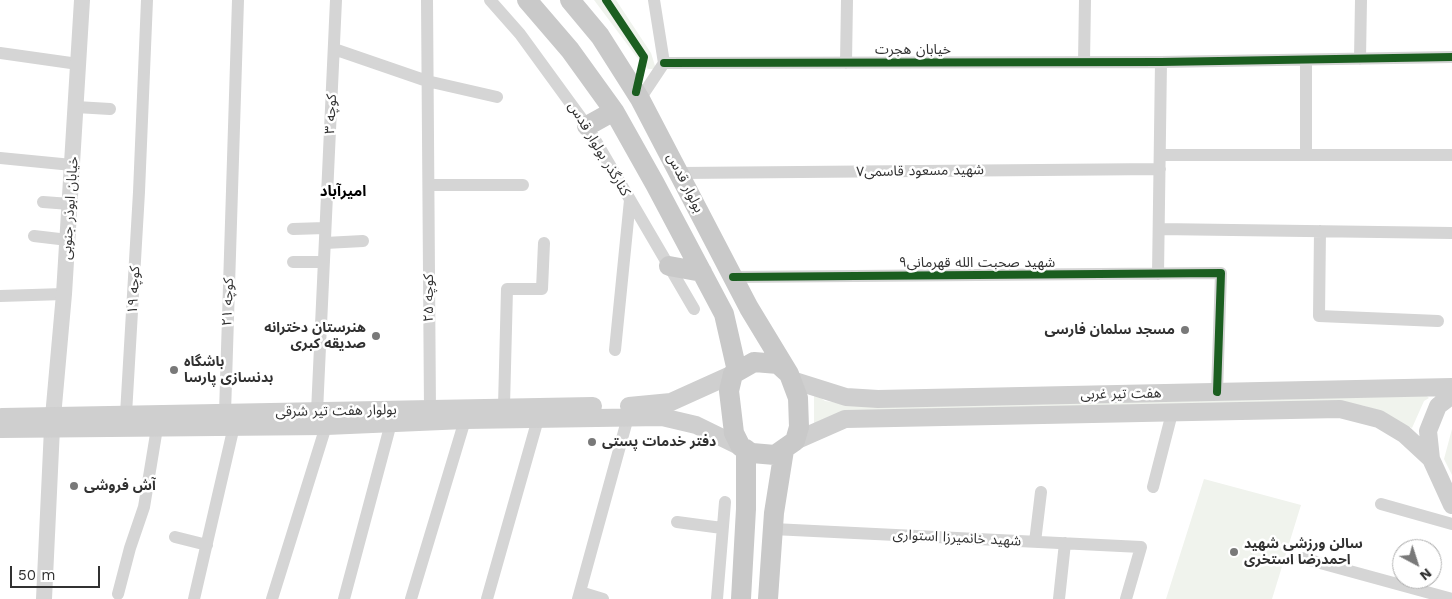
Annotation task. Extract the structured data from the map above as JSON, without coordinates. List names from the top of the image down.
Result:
{
  "streets": {
    "main road": ["بولوار قدس", "هفت تیر غربی", "بولوار هفت تیر شرقی"],
    "street": [
      "خیابان هجرت",
      "کوچه ۳",
      "کنارگذر بولوار قدس",
      "شهید مسعود قاسمی۷",
      "خیابان ابوذر جنوبی",
      "شهید صحبت الله قهرمانی۹",
      "کوچه ۱۹",
      "کوچه ۲۵",
      "کوچه ۲۱",
      "شهید خانمیرزا استواری"
    ]
  },
  "crossings": [
    ["کوچه ۳", "بولوار هفت تیر شرقی"],
    ["شهید مسعود قاسمی۷", "بولوار قدس"],
    ["بولوار قدس", "شهید صحبت الله قهرمانی۹"],
    ["بولوار قدس", "هفت تیر غربی"],
    ["خیابان ابوذر جنوبی", "بولوار هفت تیر شرقی"],
    ["شهید صحبت الله قهرمانی۹", "هفت تیر غربی"],
    ["کوچه ۱۹", "بولوار هفت تیر شرقی"],
    ["کوچه ۲۵", "بولوار هفت تیر شرقی"],
    ["کوچه ۲۱", "بولوار هفت تیر شرقی"]
  ],
  "districts": ["امیرآباد"],
  "places": [
    "مسجد سلمان فارسی",
    "هنرستان دخترانه صدیقه کبری",
    "باشگاه بدنسازی پارسا",
    "دفتر خدمات پستی",
    "آش فروشی",
    "سالن ورزشی شهید احمدرضا استخری"
  ],
  "scale_bar": "50 m",
  "north": "bottom right"
}
